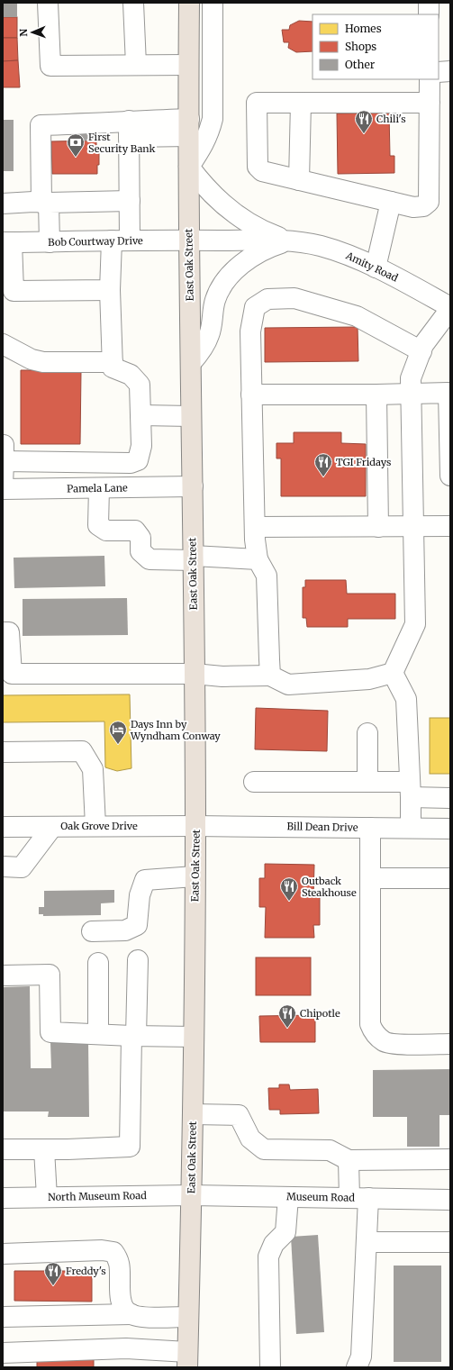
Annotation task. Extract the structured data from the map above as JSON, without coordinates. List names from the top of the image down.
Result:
{
  "streets": {
    "highway": ["East Oak Street"],
    "street": [
      "Bob Courtway Drive",
      "Amity Road",
      "Pamela Lane",
      "Oak Grove Drive",
      "Bill Dean Drive",
      "North Museum Road",
      "Museum Road"
    ]
  },
  "crossings": [
    ["Bob Courtway Drive", "East Oak Street"],
    ["Bob Courtway Drive", "Amity Road"],
    ["East Oak Street", "Amity Road"],
    ["East Oak Street", "Pamela Lane"],
    ["East Oak Street", "Oak Grove Drive"],
    ["East Oak Street", "Bill Dean Drive"],
    ["East Oak Street", "North Museum Road"],
    ["East Oak Street", "Museum Road"],
    ["Oak Grove Drive", "Bill Dean Drive"],
    ["North Museum Road", "Museum Road"]
  ],
  "places": {
    "restaurant": [
      "Chili's",
      "TGI Fridays",
      "Outback Steakhouse",
      "Chipotle",
      "Freddy's"
    ],
    "bank": ["First Security Bank"],
    "hotel": ["Days Inn by Wyndham Conway"]
  },
  "legend": ["Homes", "Shops", "Other"],
  "north": "left"
}
